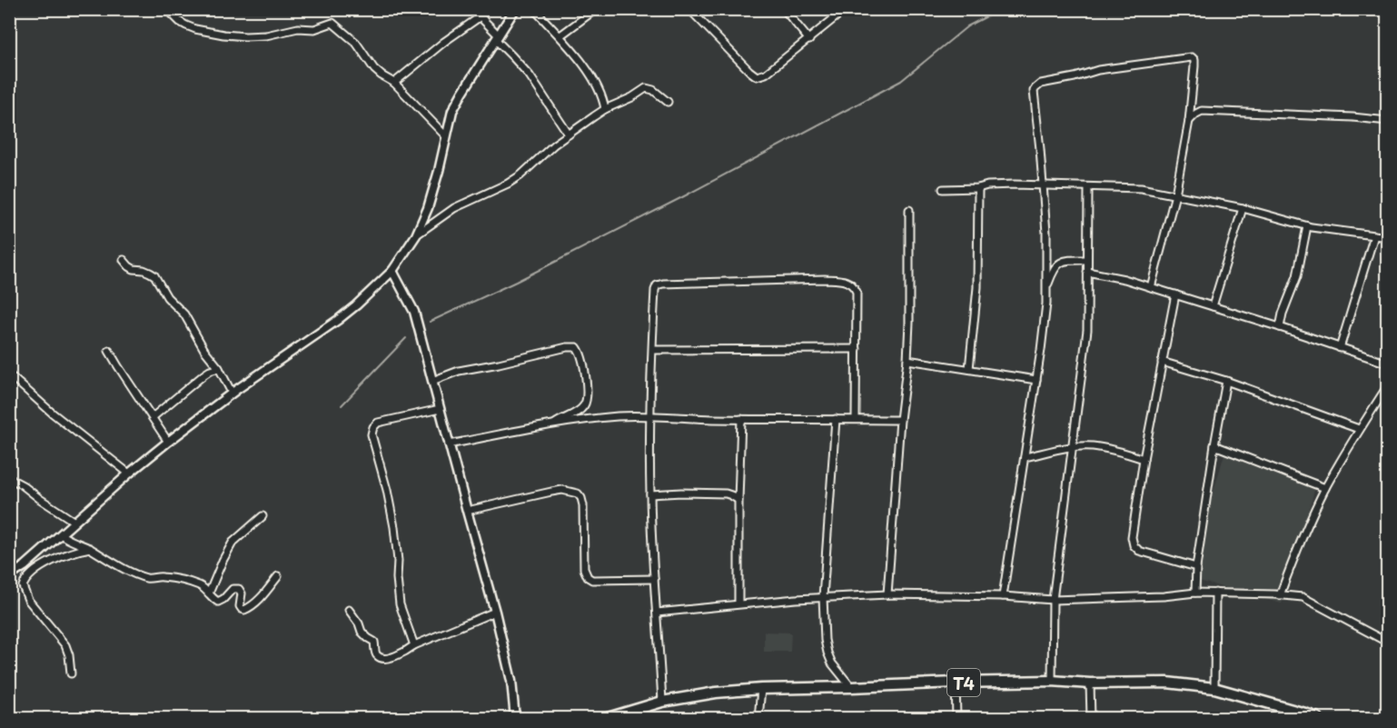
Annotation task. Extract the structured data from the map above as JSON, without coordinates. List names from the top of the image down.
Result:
{
  "streets": {
    "highway": ["T4"]
  }
}
